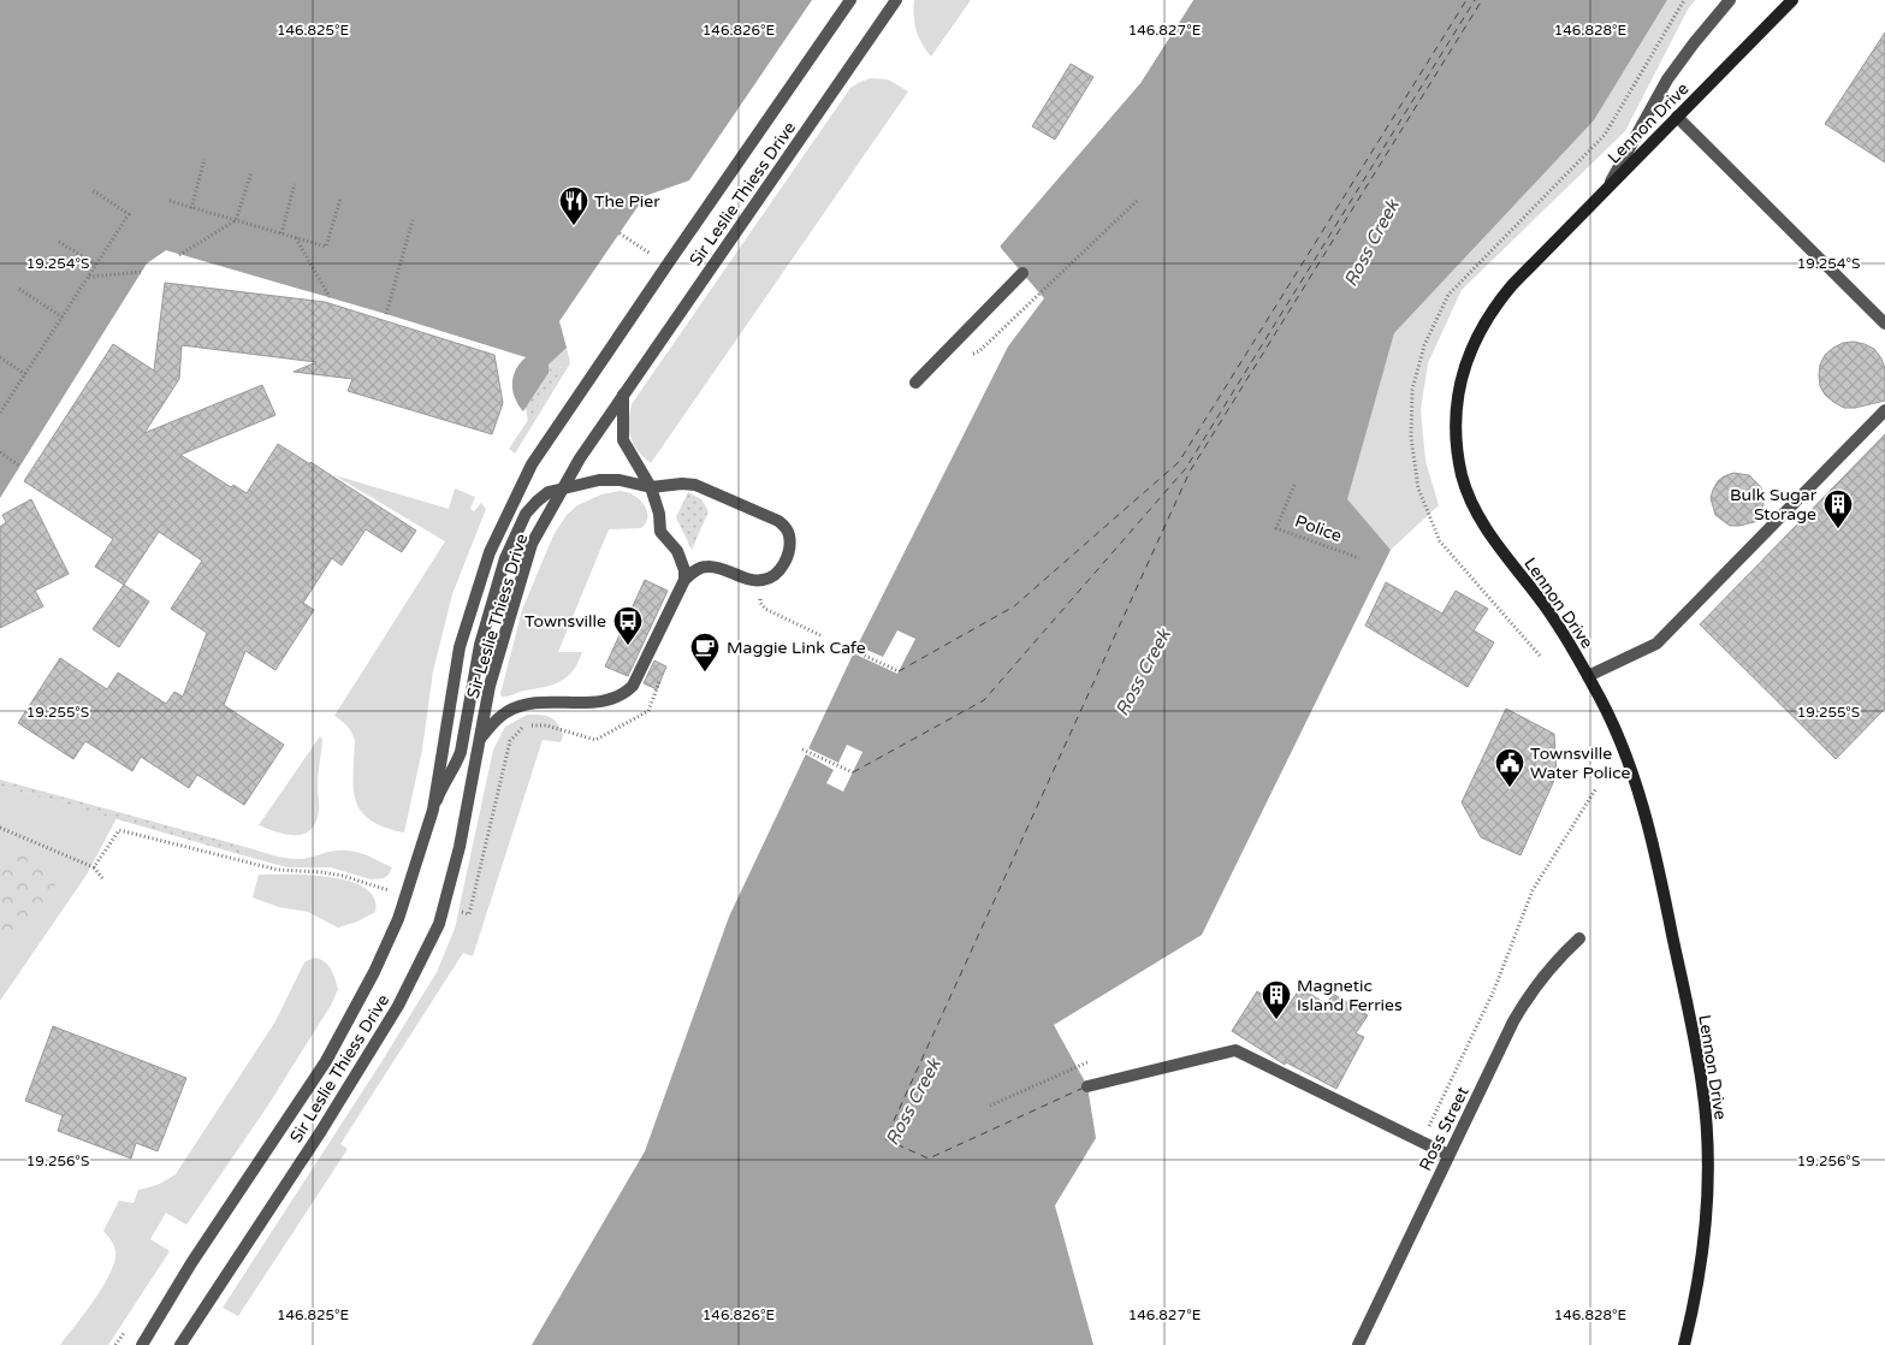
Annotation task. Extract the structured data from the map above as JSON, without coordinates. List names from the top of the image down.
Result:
{
  "streets": {
    "street": ["Lennon Drive", "Sir Leslie Thiess Drive", "Ross Street"],
    "path": ["Police"]
  },
  "water": ["Ross Creek"],
  "places": {
    "restaurant": ["The Pier"],
    "building": ["Bulk Sugar Storage", "Magnetic Island Ferries"],
    "bus stop": ["Townsville"],
    "cafe": ["Maggie Link Cafe"],
    "public building": ["Townsville Water Police"]
  },
  "coordinates": [
    "146.825°E",
    "146.826°E",
    "146.827°E",
    "146.828°E",
    "19.254°S",
    "19.255°S",
    "19.256°S"
  ]
}
